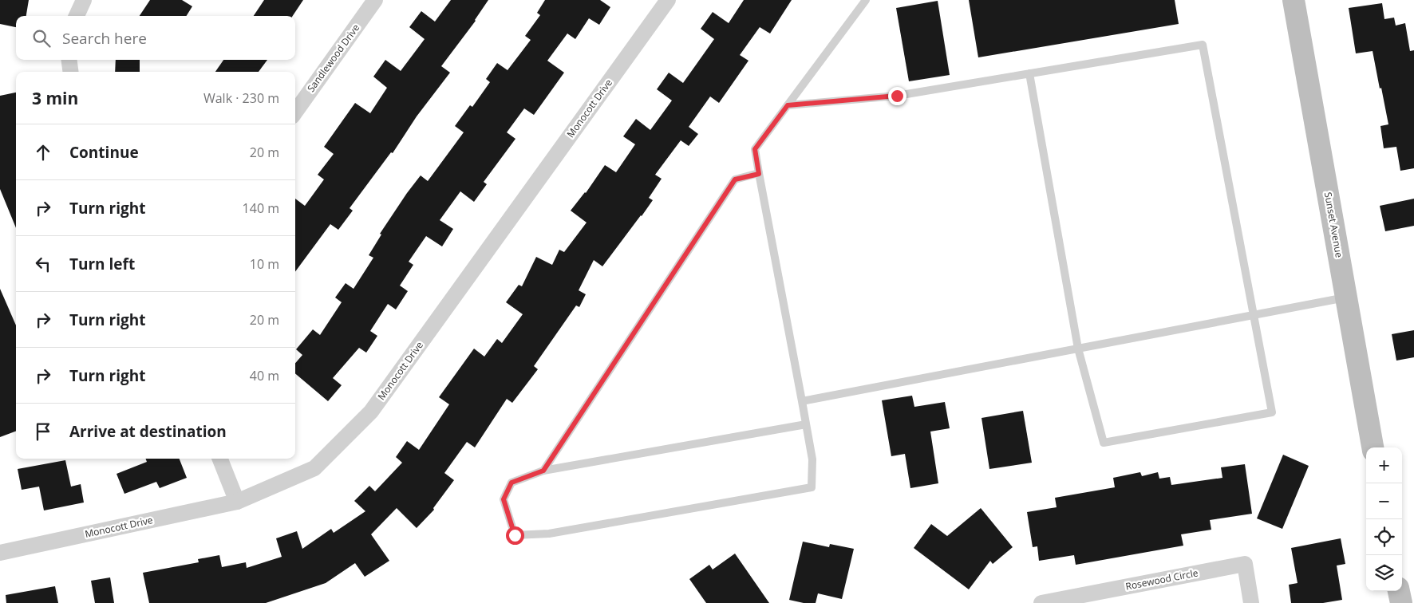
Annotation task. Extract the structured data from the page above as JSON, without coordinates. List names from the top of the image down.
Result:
{
  "streets": {
    "main road": ["Sunset Avenue"],
    "street": ["Sandlewood Drive", "Monocott Drive", "Rosewood Circle"]
  },
  "page": {
    "search": "Search here",
    "heading": ["3 min", "Walk · 230 m"],
    "list": [
      ["Continue", "20 m"],
      ["Turn right", "140 m"],
      ["Turn left", "10 m"],
      ["Turn right", "20 m"],
      ["Turn right", "40 m"],
      "Arrive at destination"
    ],
    "map_buttons": ["+", "−"]
  }
}
